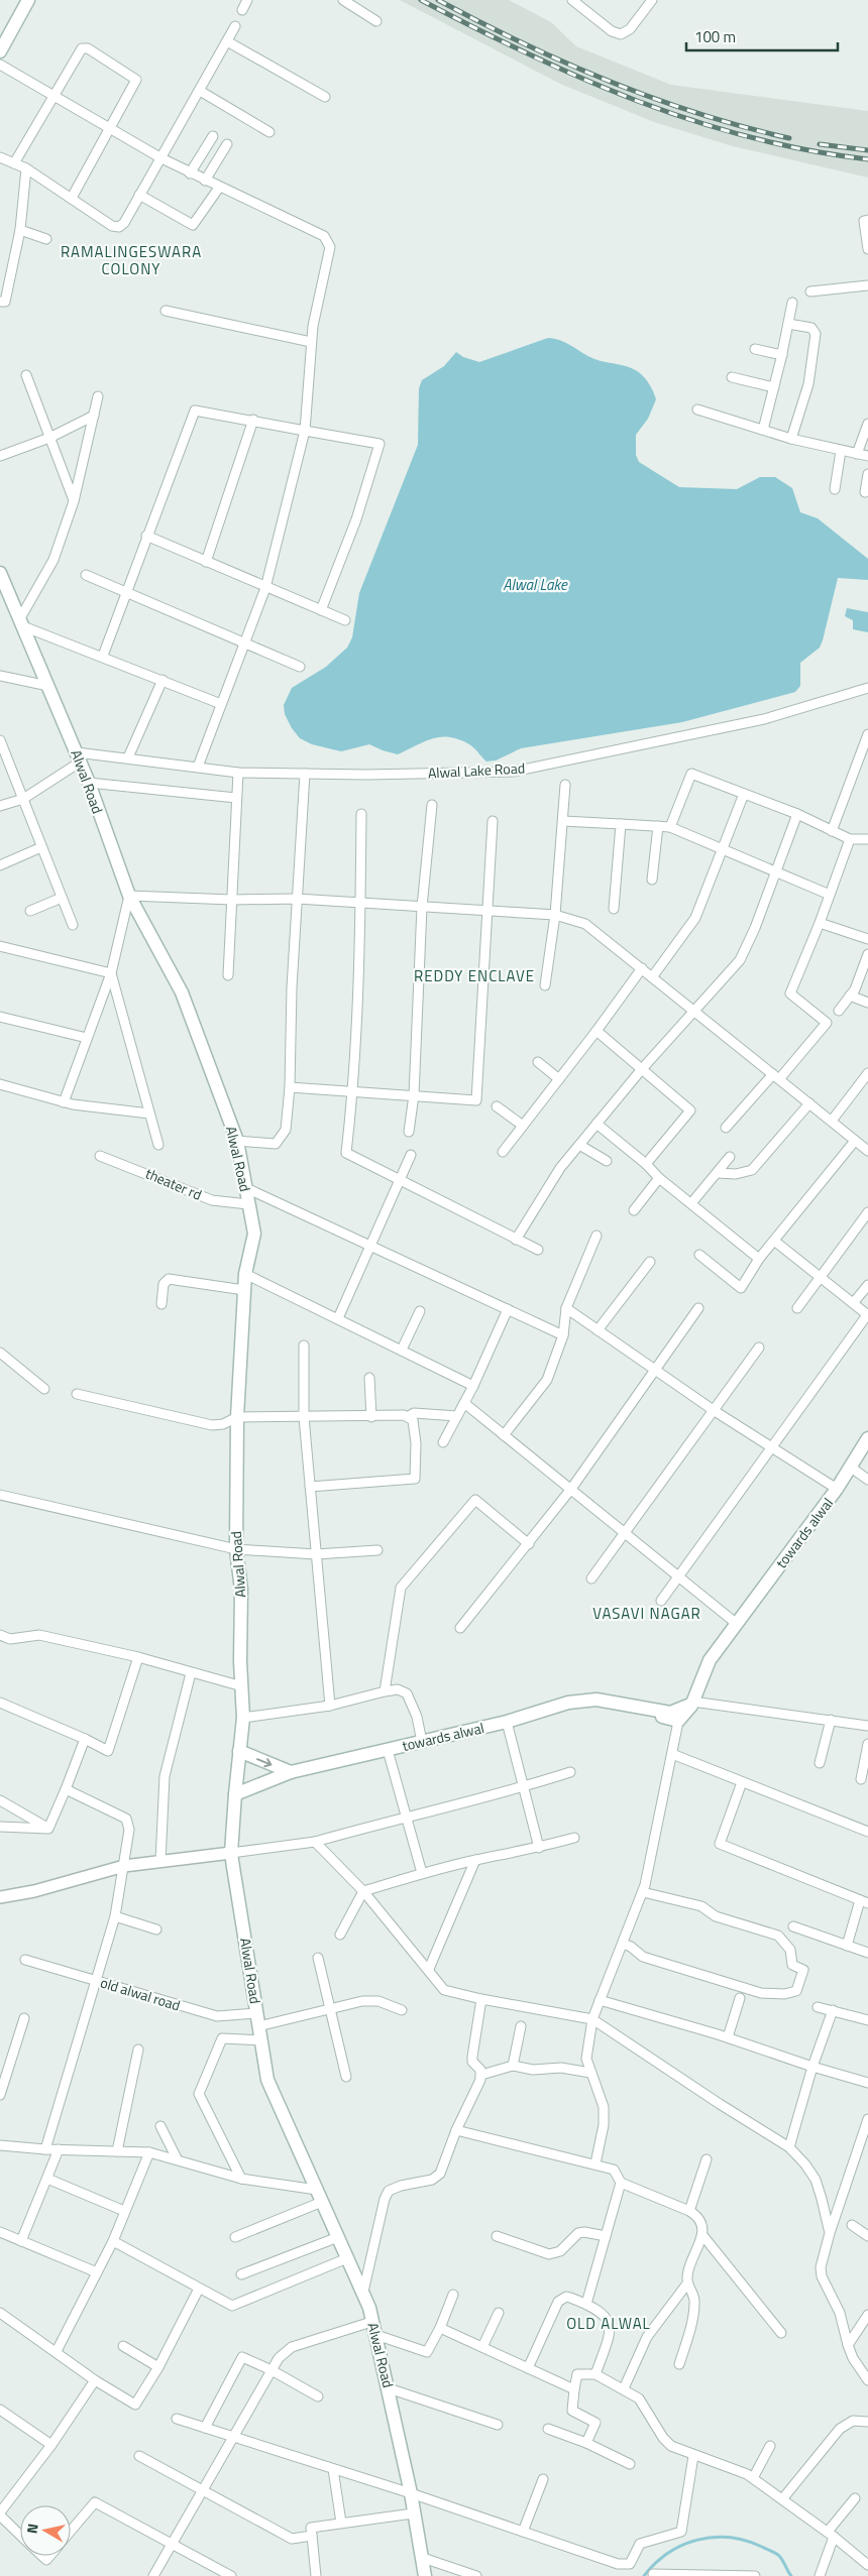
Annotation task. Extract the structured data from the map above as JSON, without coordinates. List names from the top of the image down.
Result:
{
  "streets": {
    "main road": ["Alwal Road", "towards alwal"],
    "street": ["Alwal Lake Road", "theater rd", "old alwal road"]
  },
  "crossings": [
    ["Alwal Lake Road", "Alwal Road"],
    ["Alwal Road", "theater rd"],
    ["Alwal Road", "towards alwal"],
    ["Alwal Road", "old alwal road"]
  ],
  "districts": [
    "RAMALINGESWARA COLONY",
    "REDDY ENCLAVE",
    "VASAVI NAGAR",
    "OLD ALWAL"
  ],
  "water": ["Alwal Lake"],
  "scale_bar": "100 m",
  "north": "left"
}
